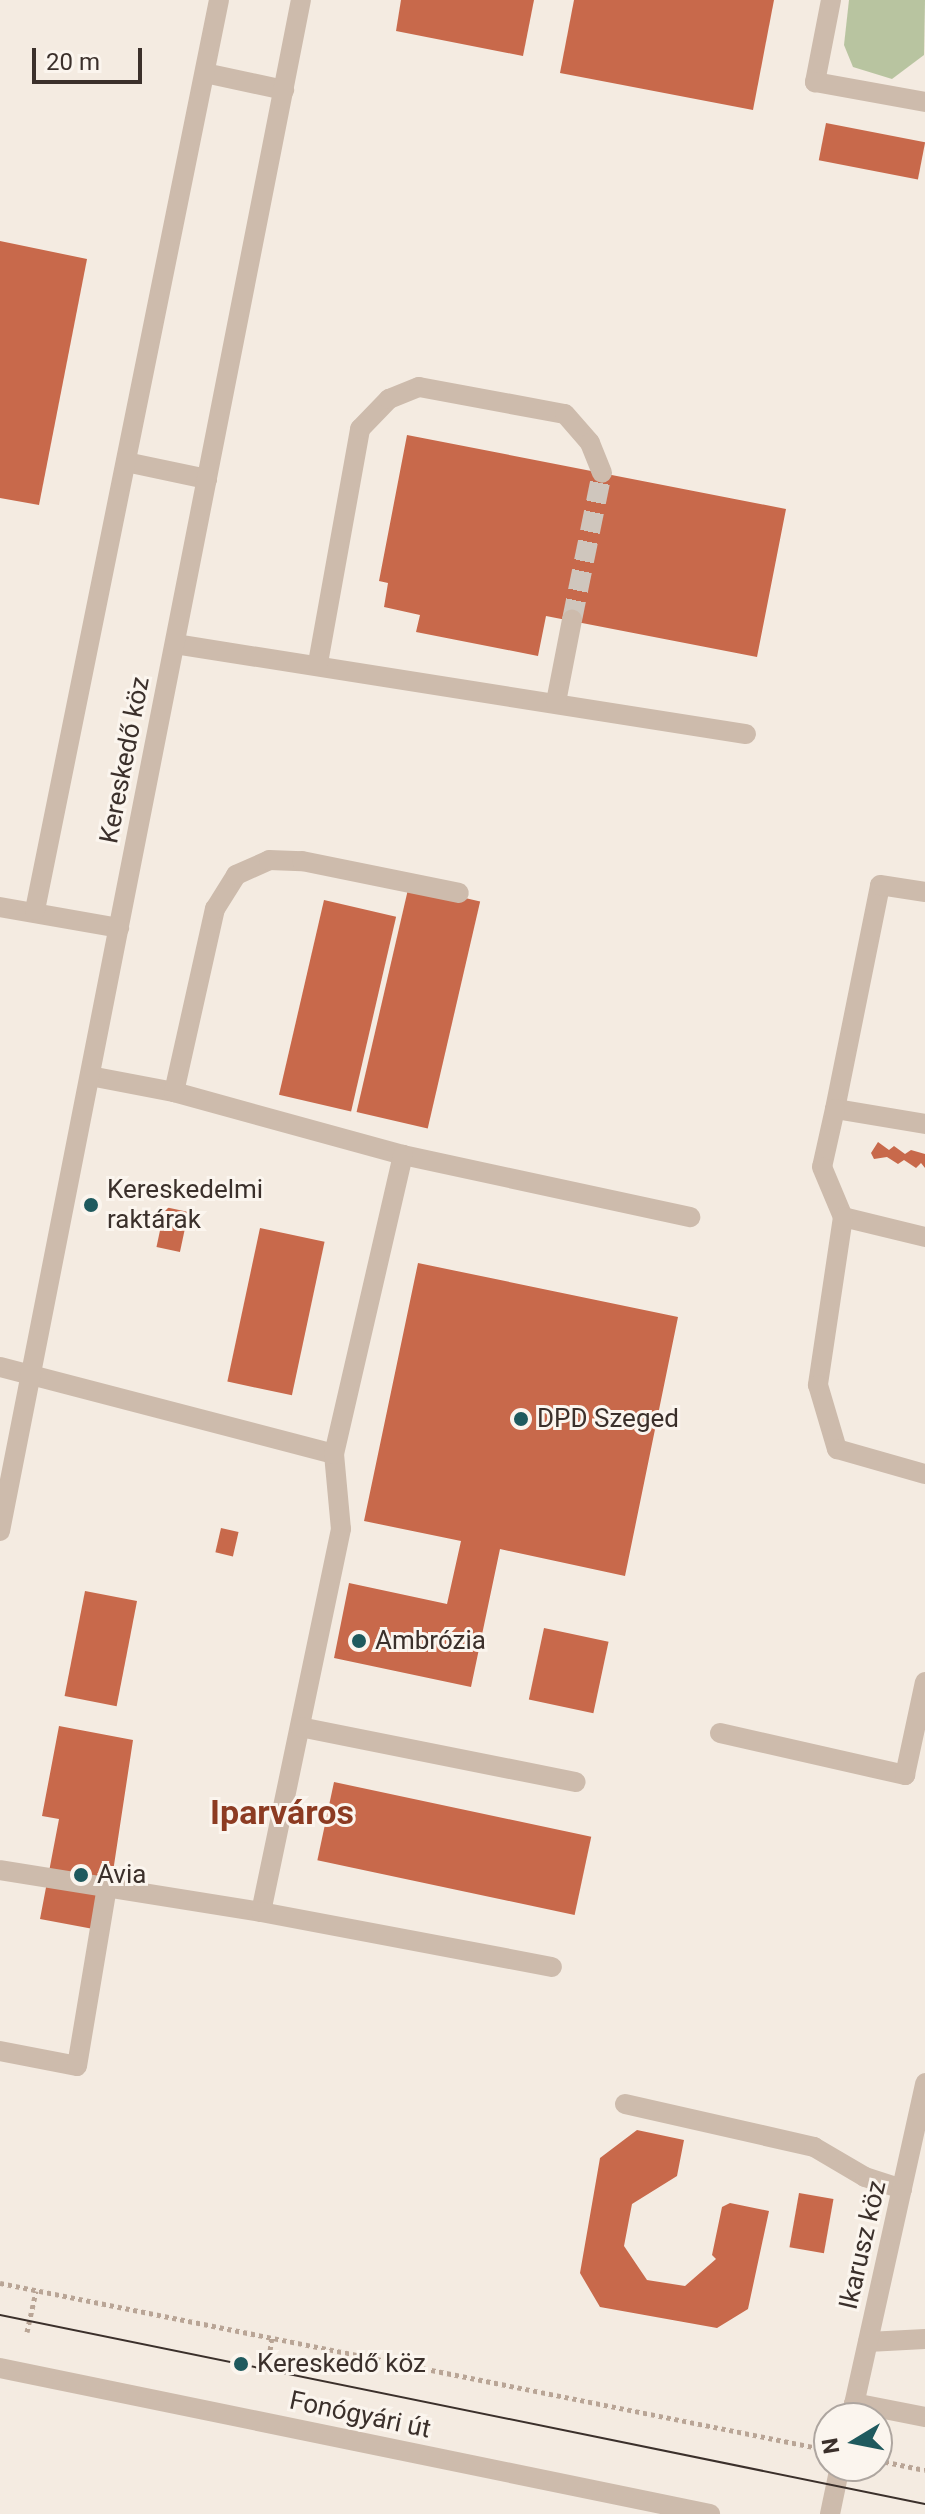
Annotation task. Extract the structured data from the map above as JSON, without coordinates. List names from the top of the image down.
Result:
{
  "streets": {
    "street": ["Kereskedő köz", "Ikarusz köz", "Fonógyári út"]
  },
  "districts": ["Iparváros"],
  "places": [
    "Kereskedelmi raktárak",
    "DPD Szeged",
    "Ambrózia",
    "Avia",
    "Kereskedő köz"
  ],
  "scale_bar": "20 m",
  "north": "left"
}
